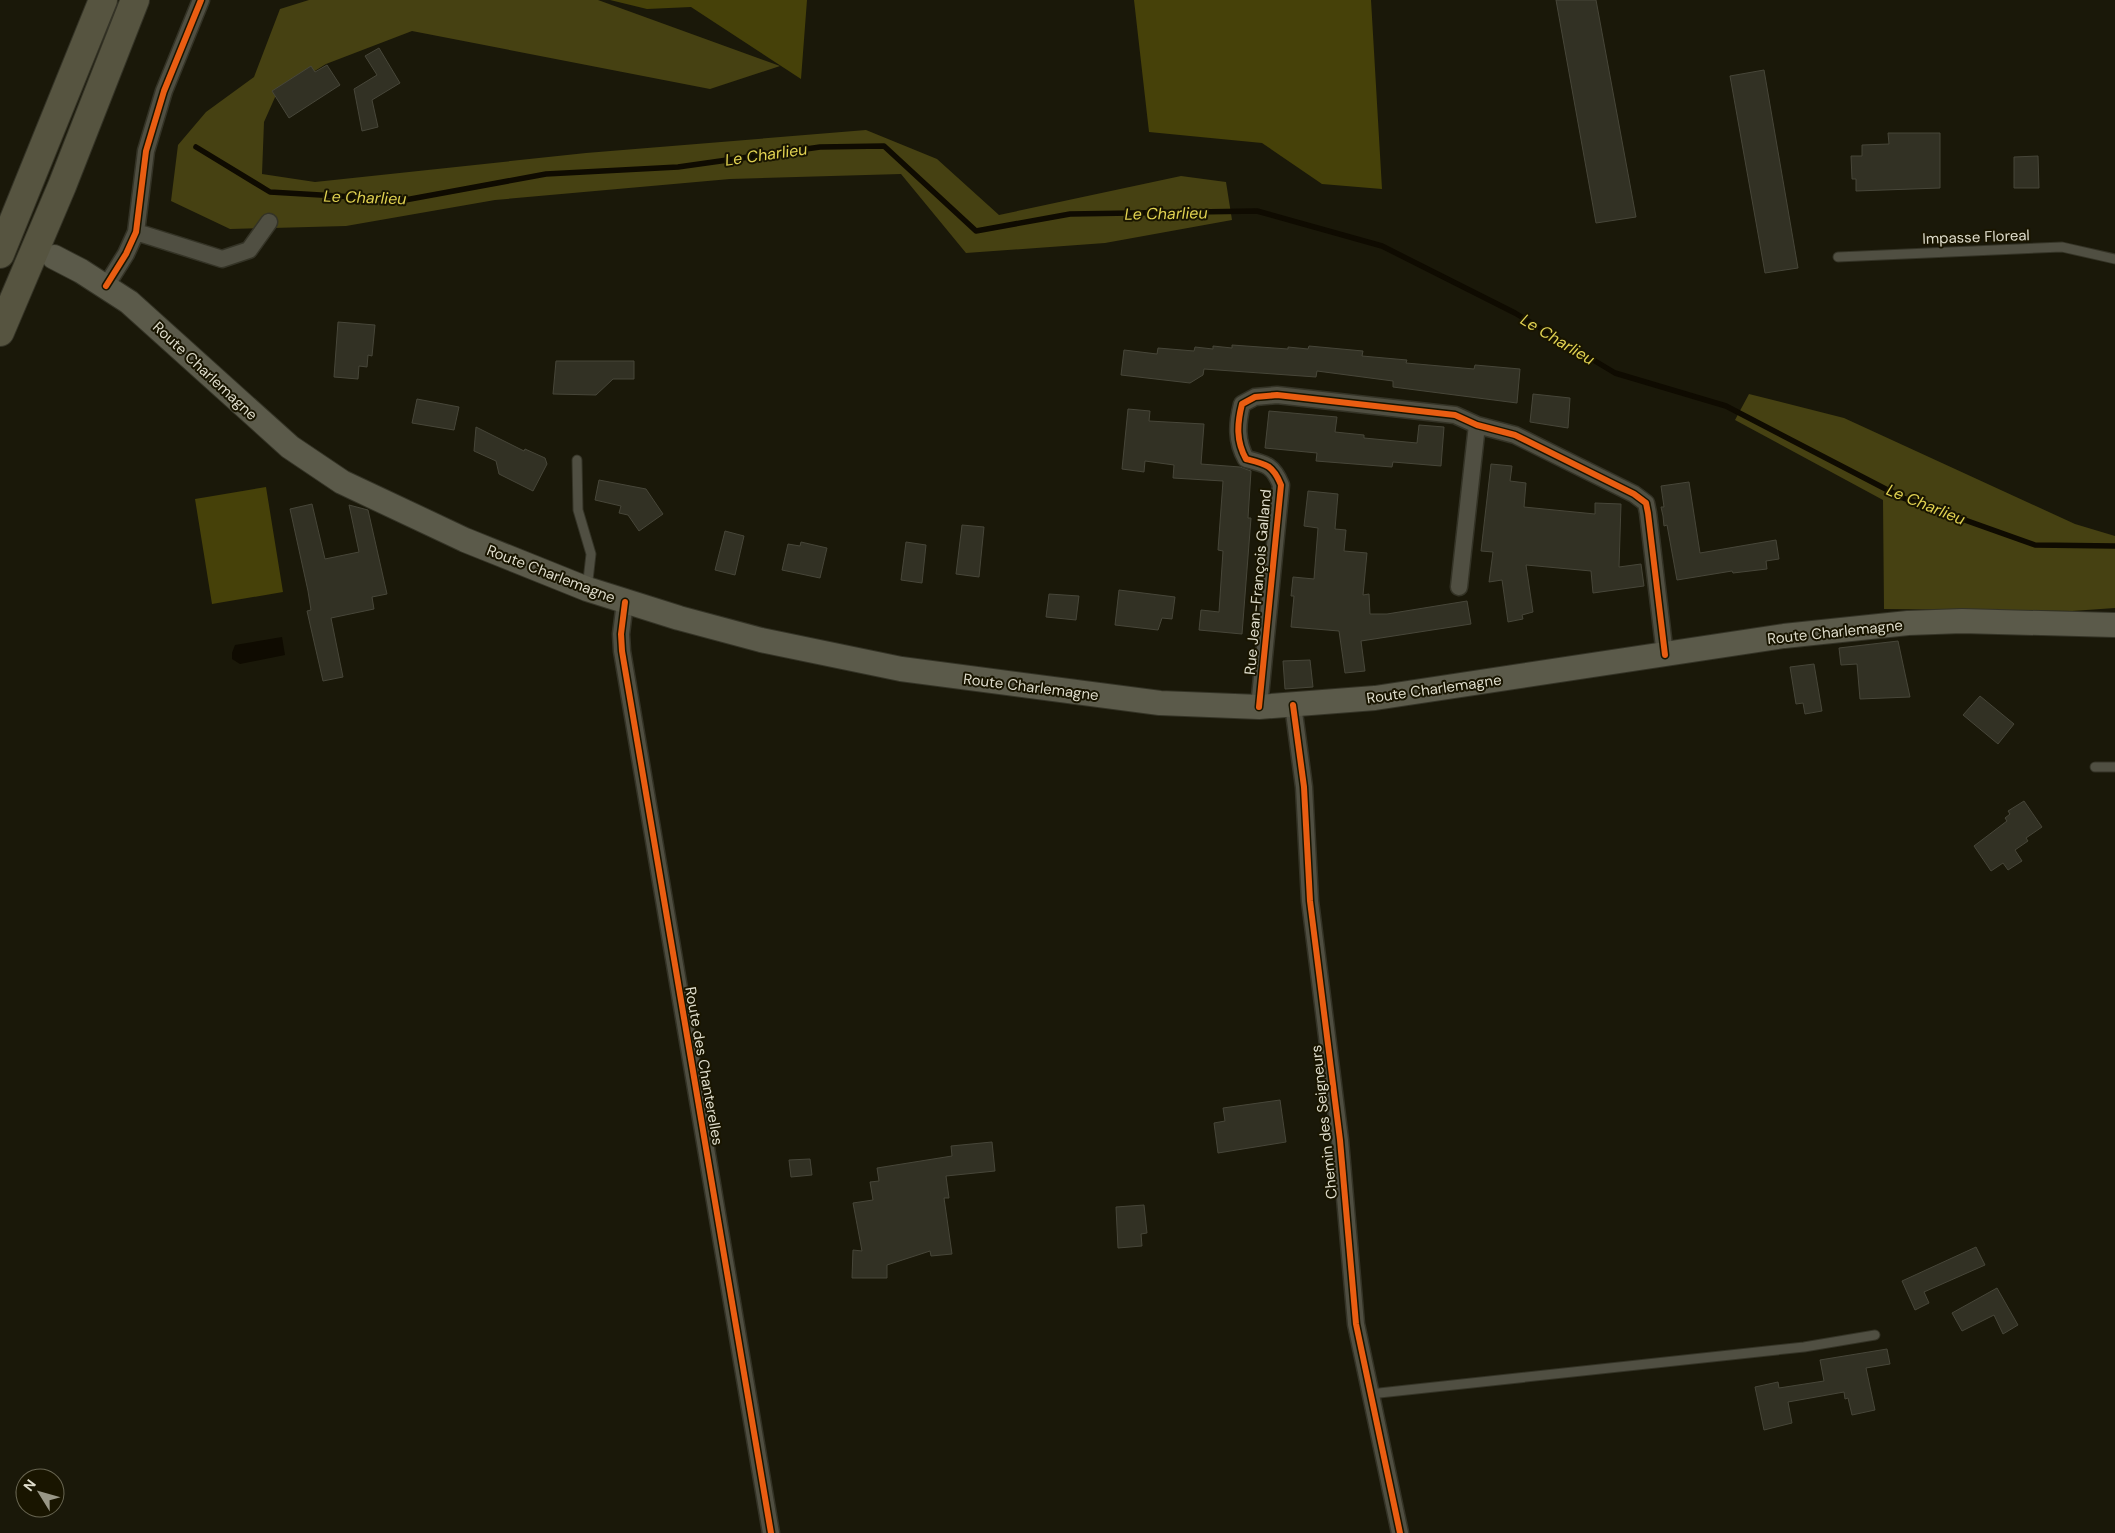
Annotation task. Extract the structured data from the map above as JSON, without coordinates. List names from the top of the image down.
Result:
{
  "streets": {
    "main road": ["Route Charlemagne"],
    "street": ["Rue Jean-François Galland", "Route des Chanterelles", "Chemin des Seigneurs"],
    "lane": ["Impasse Floreal"]
  },
  "crossings": [
    ["Route Charlemagne", "Rue Jean-François Galland"],
    ["Route Charlemagne", "Route des Chanterelles"],
    ["Route Charlemagne", "Chemin des Seigneurs"]
  ],
  "water": ["Le Charlieu"],
  "north": "top left"
}
